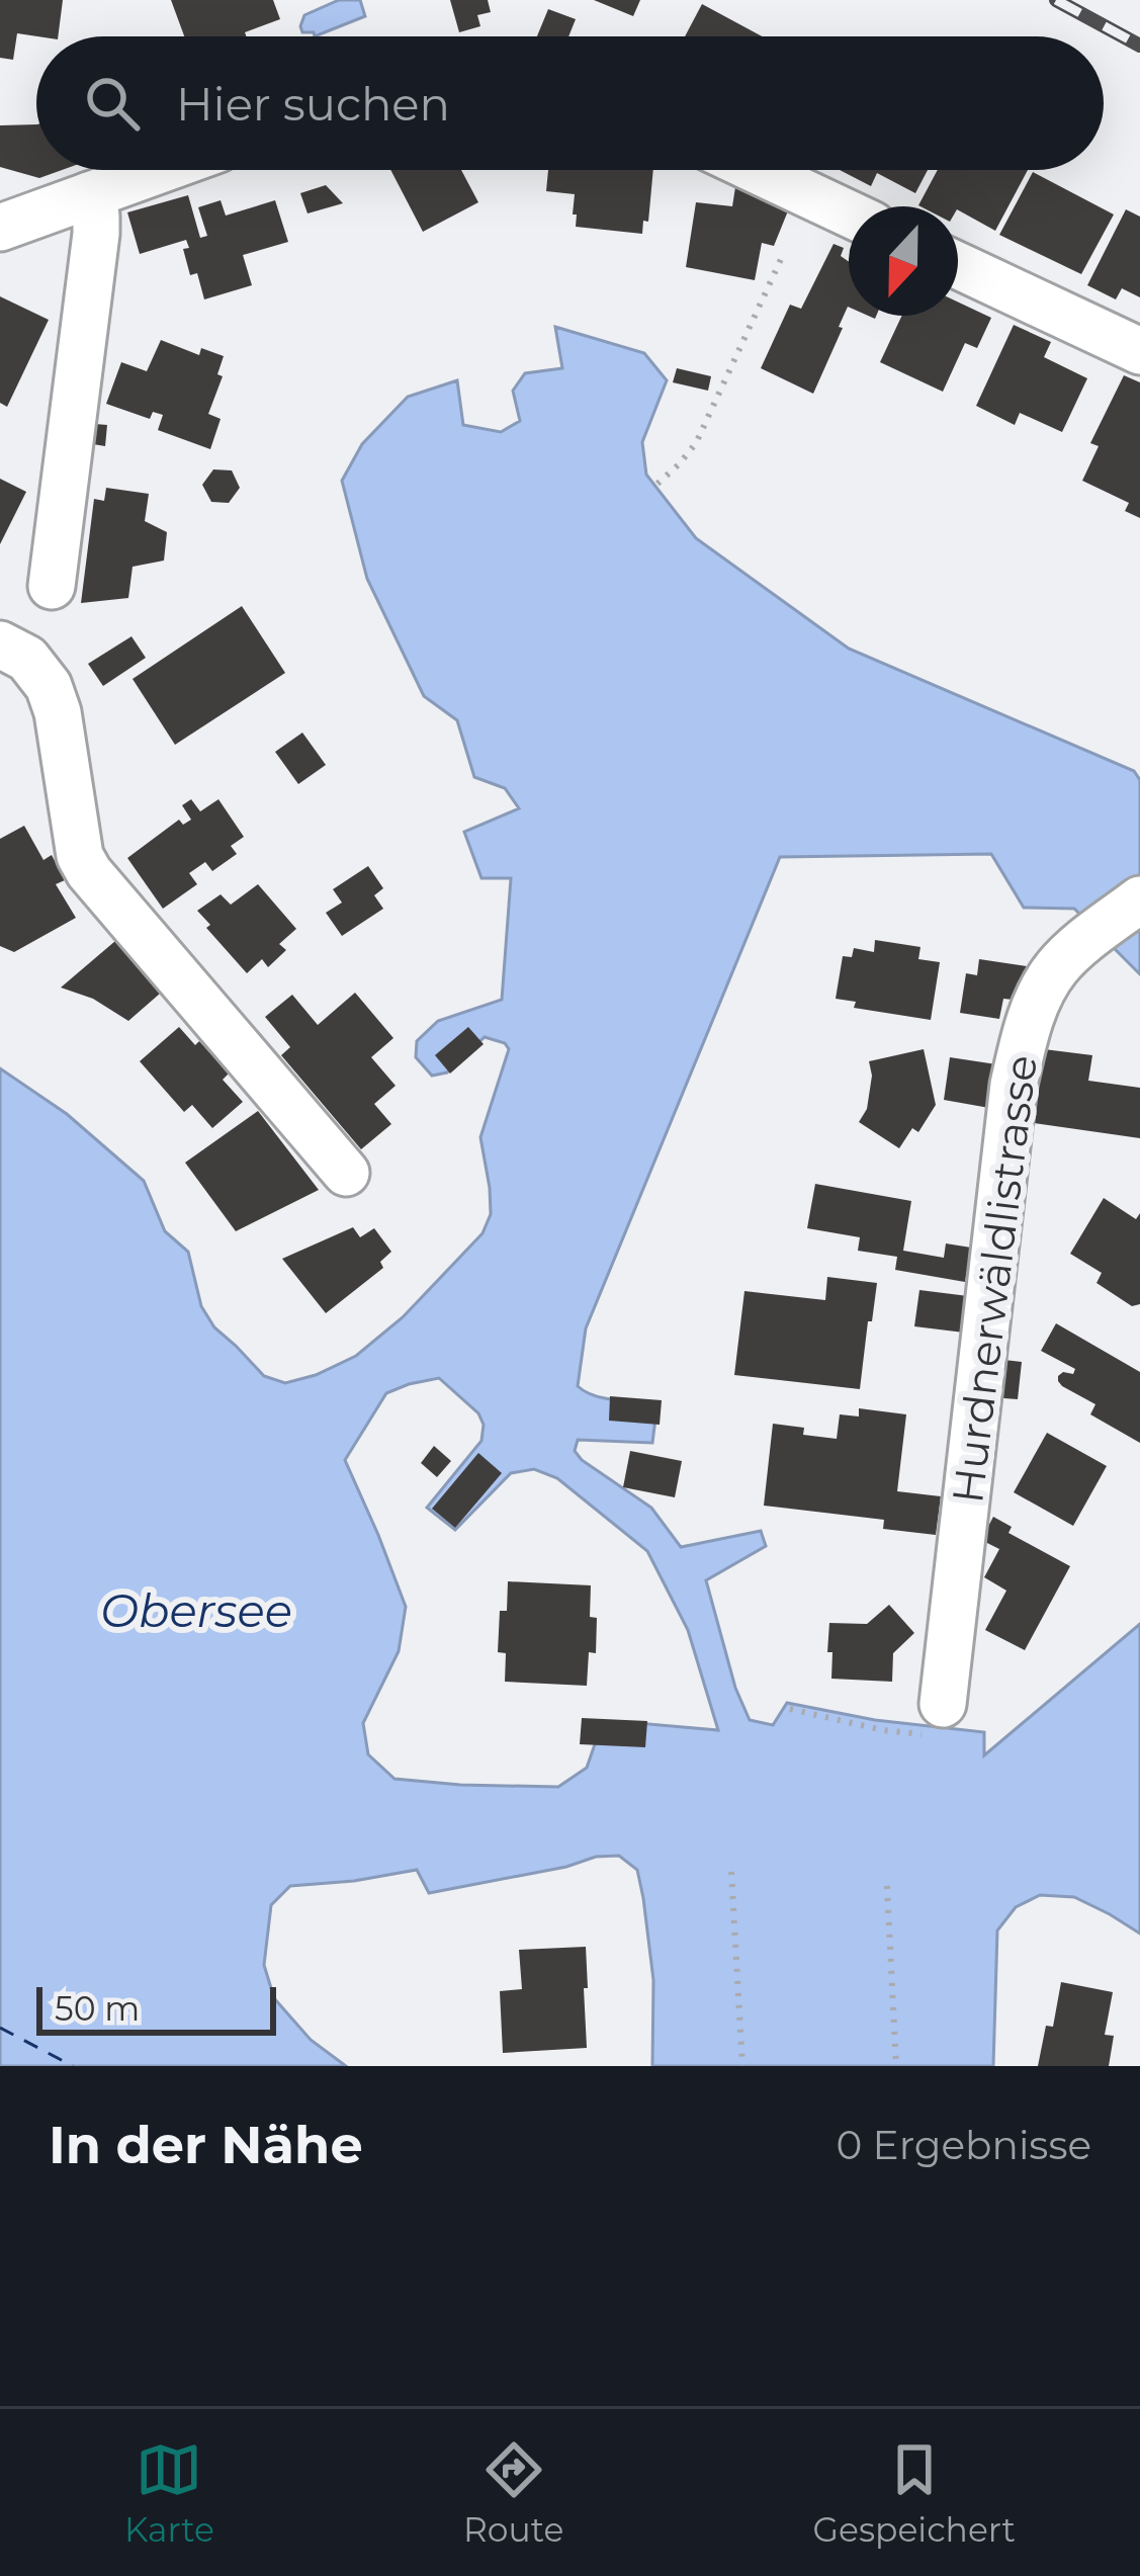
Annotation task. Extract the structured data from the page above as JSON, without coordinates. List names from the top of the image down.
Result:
{
  "streets": {
    "street": ["Hurdnerwäldlistrasse"]
  },
  "water": ["Obersee"],
  "scale_bar": "50 m",
  "north": "bottom",
  "page": {
    "search": "Hier suchen",
    "scale": "50 m",
    "heading": ["In der Nähe", "0 Ergebnisse"],
    "nav": ["Karte", "Route", "Gespeichert"]
  }
}
